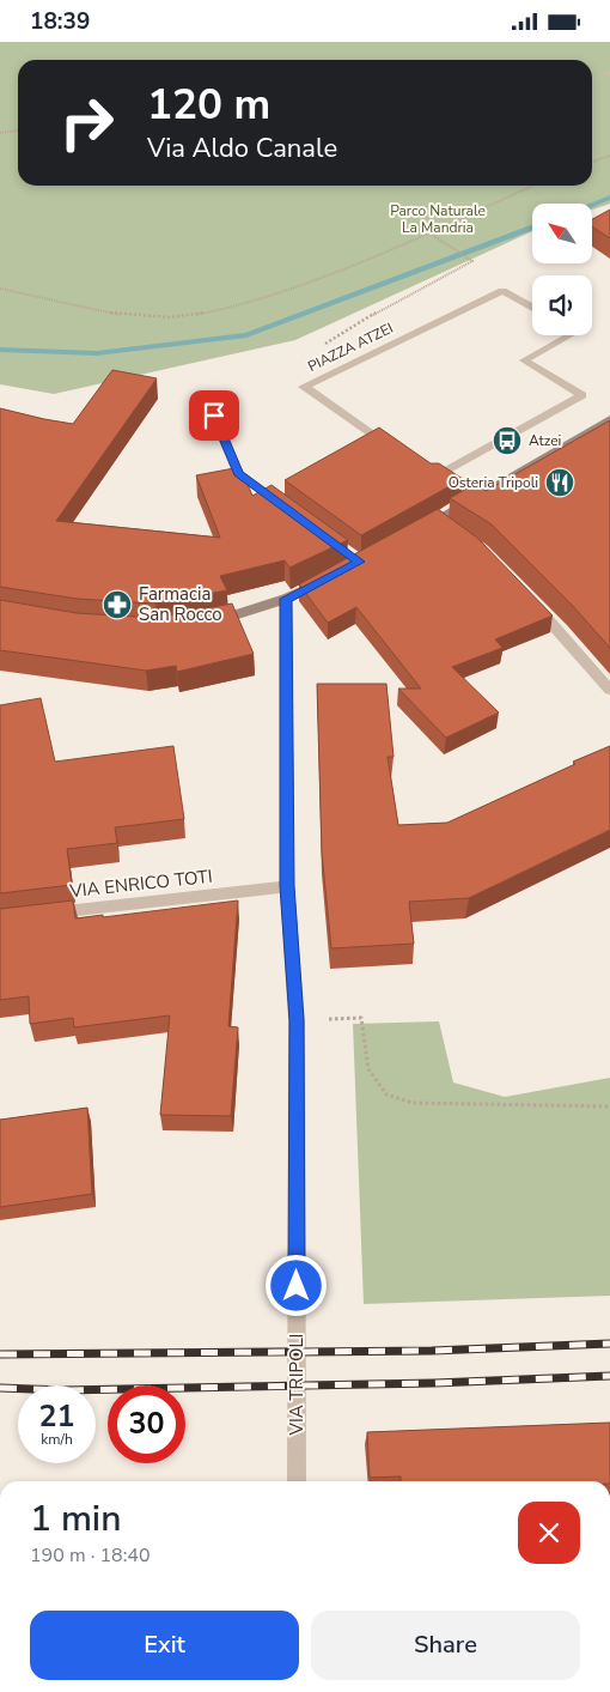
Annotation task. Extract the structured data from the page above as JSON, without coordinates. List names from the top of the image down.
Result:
{
  "streets": {
    "street": ["PIAZZA ATZEI", "VIA ENRICO TOTI", "VIA TRIPOLI"]
  },
  "crossings": [
    ["VIA ENRICO TOTI", "VIA TRIPOLI"]
  ],
  "parks": ["Parco Naturale La Mandria"],
  "places": {
    "bus stop": ["Atzei"],
    "restaurant": ["Osteria Tripoli"],
    "pharmacy": ["Farmacia San Rocco"]
  },
  "north": "top left",
  "page": {
    "status": "18:39",
    "turn": ["120 m", "Via Aldo Canale"],
    "speed": "21 km/h",
    "limit": "30",
    "heading": ["1 min", "190 m · 18:40"],
    "buttons": ["Exit", "Share"]
  }
}
